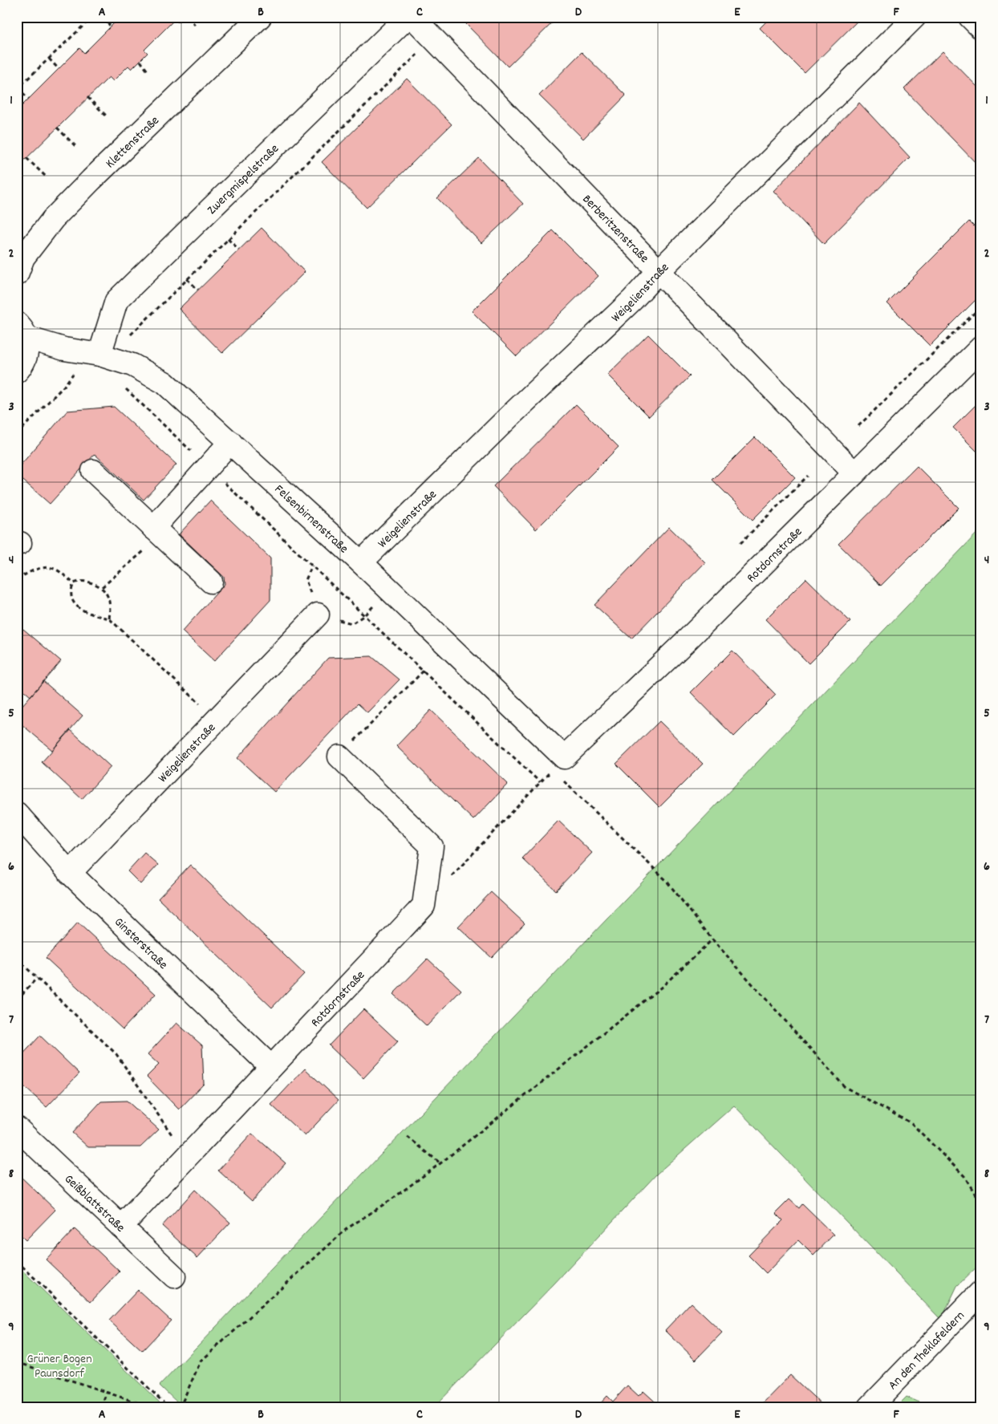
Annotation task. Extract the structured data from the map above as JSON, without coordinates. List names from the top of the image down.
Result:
{
  "streets": {
    "street": [
      "Klettenstraße",
      "Zwergmispelstraße",
      "Berberitzenstraße",
      "Weigelienstraße",
      "Felsenbirnenstraße",
      "Rotdornstraße",
      "Ginsterstraße",
      "Geißblattstraße",
      "An den Theklafeldern"
    ]
  },
  "crossings": [
    ["Zwergmispelstraße", "Felsenbirnenstraße"],
    ["Berberitzenstraße", "Weigelienstraße"],
    ["Berberitzenstraße", "Rotdornstraße"],
    ["Weigelienstraße", "Felsenbirnenstraße"],
    ["Weigelienstraße", "Ginsterstraße"],
    ["Felsenbirnenstraße", "Rotdornstraße"],
    ["Rotdornstraße", "Ginsterstraße"],
    ["Rotdornstraße", "Geißblattstraße"]
  ],
  "parks": ["Grüner Bogen Paunsdorf"],
  "grid": {
    "columns": [
      "A",
      "B",
      "C",
      "D",
      "E",
      "F"
    ],
    "rows": [
      "1",
      "2",
      "3",
      "4",
      "5",
      "6",
      "7",
      "8",
      "9"
    ]
  }
}
